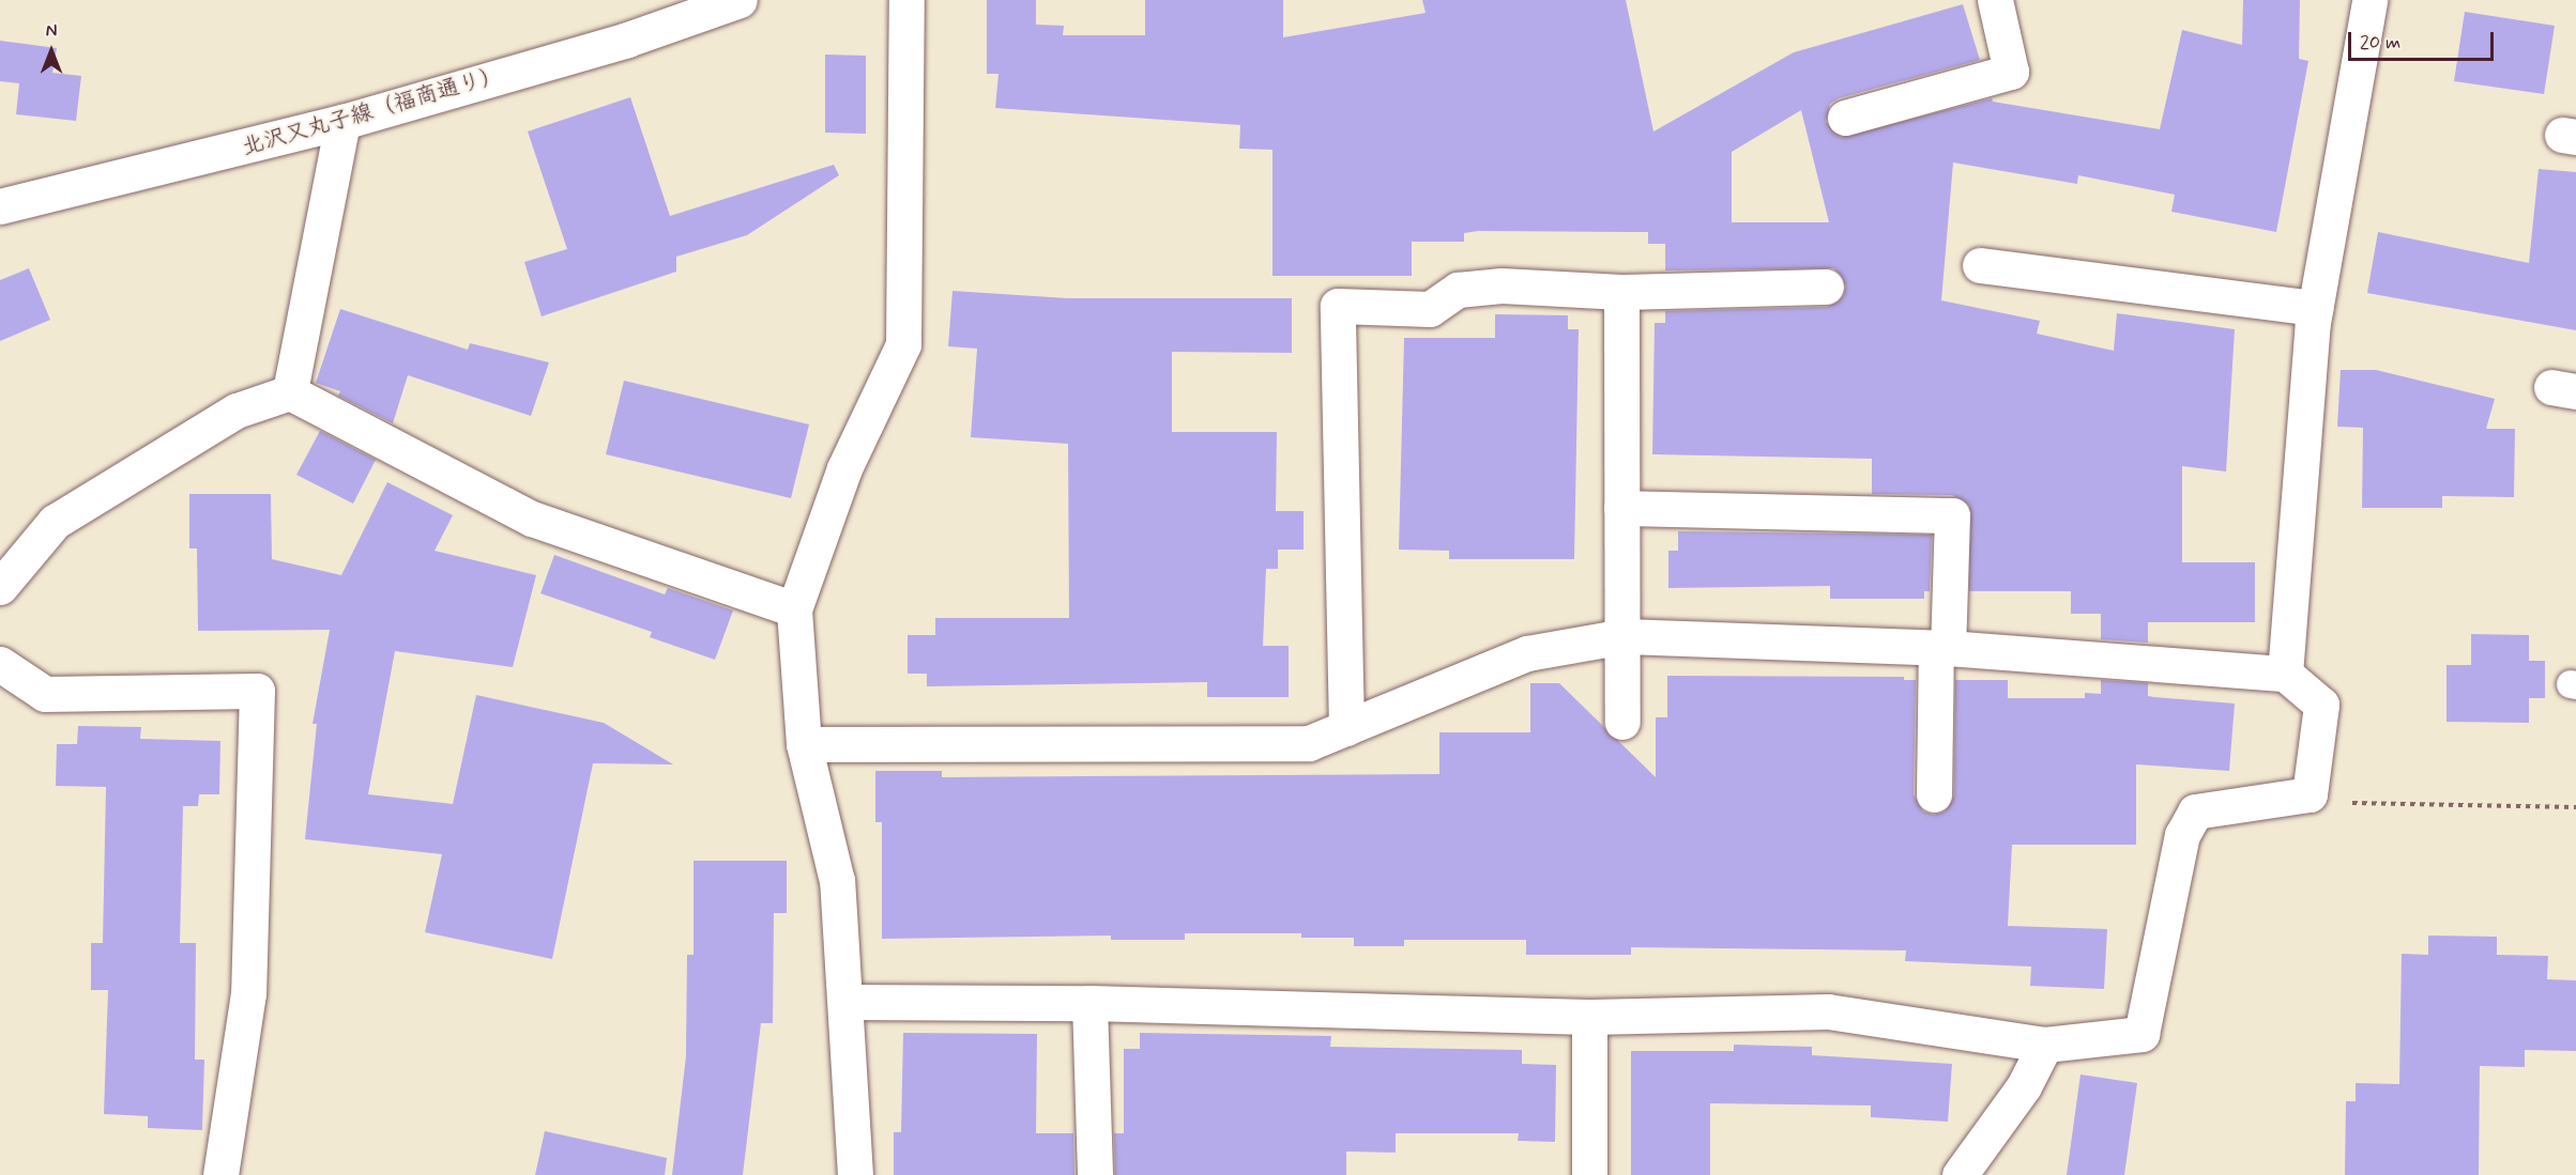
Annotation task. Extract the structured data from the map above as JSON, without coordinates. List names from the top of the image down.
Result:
{
  "streets": {
    "street": ["北沢又丸子線（福商通り）"]
  },
  "scale_bar": "20 m",
  "north": "top"
}
